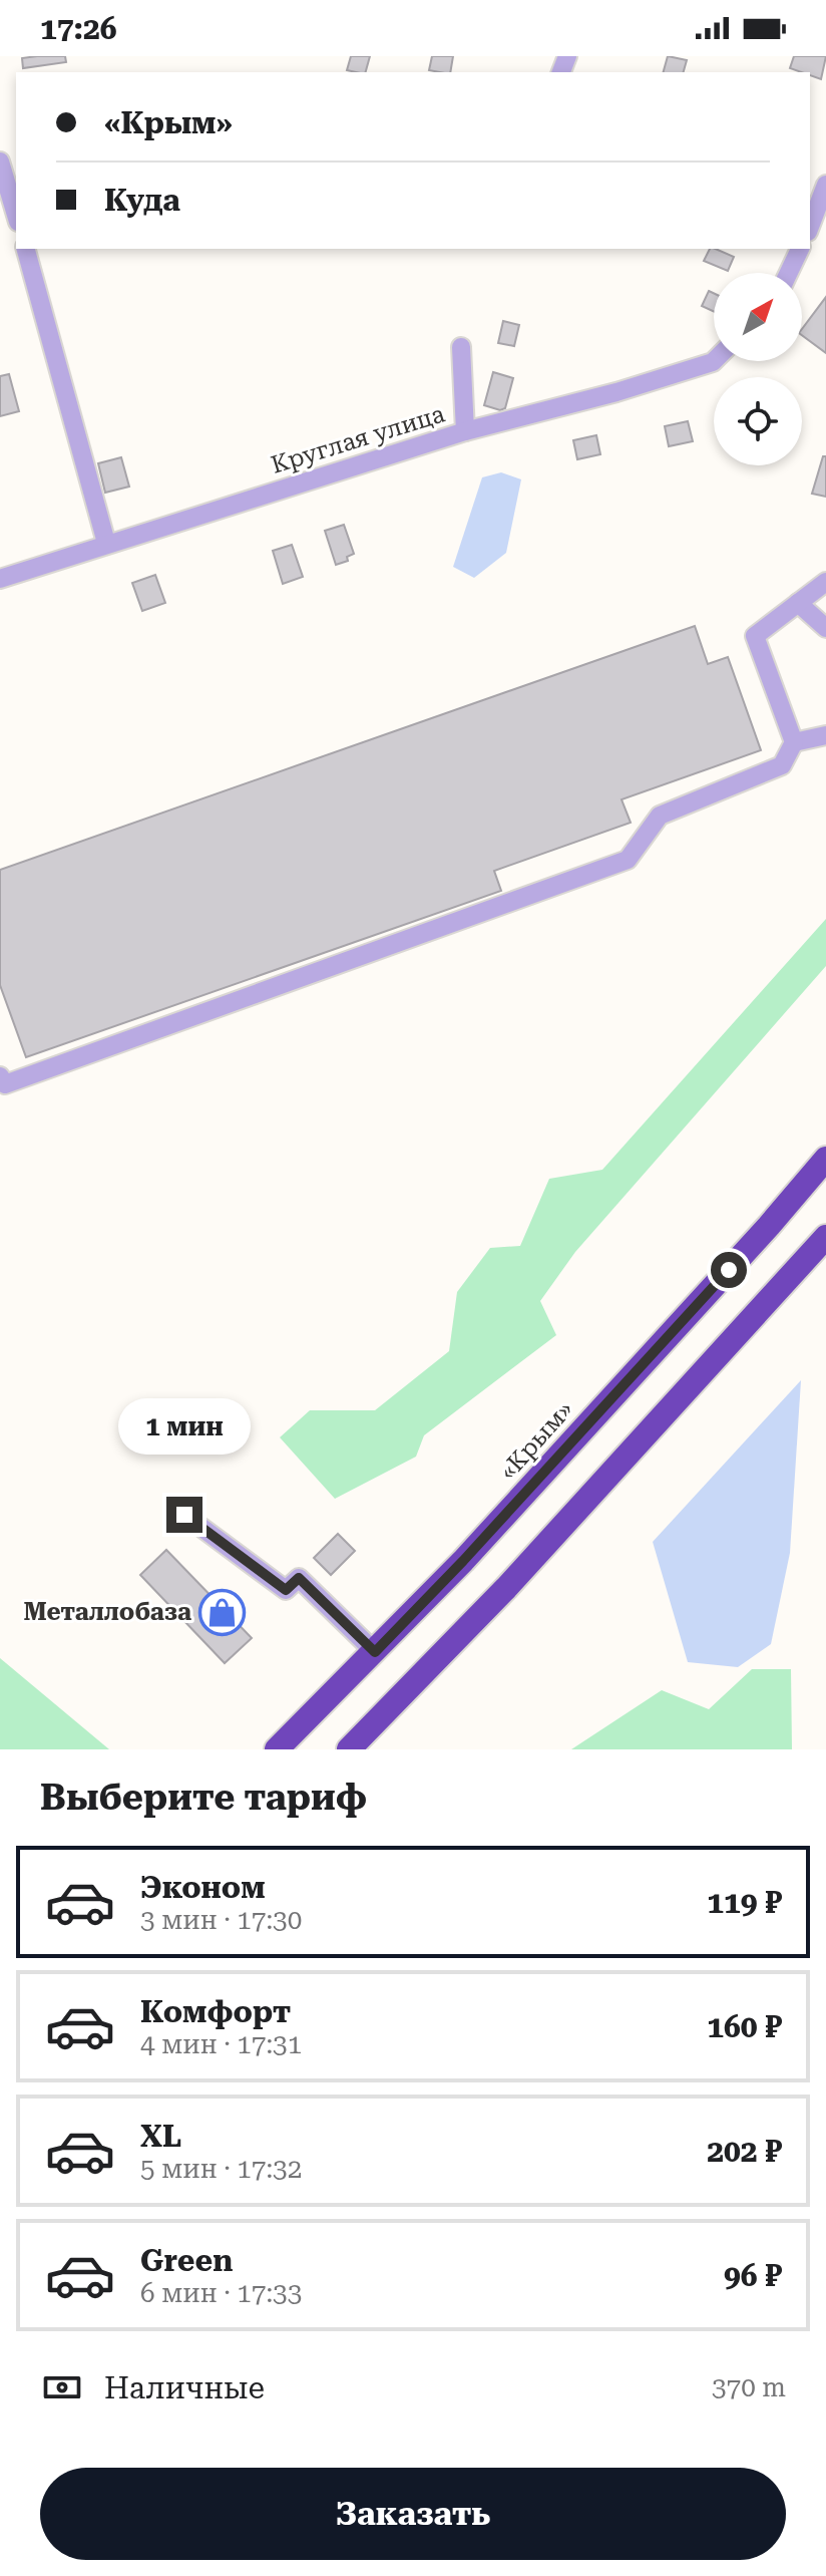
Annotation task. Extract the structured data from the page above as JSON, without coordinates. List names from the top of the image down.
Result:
{
  "streets": {
    "highway": ["«Крым»"],
    "street": ["Круглая улица"]
  },
  "places": {
    "shop": ["Металлобаза"]
  },
  "north": "top right",
  "page": {
    "status": "17:26",
    "banner": ["«Крым»", "Куда"],
    "bubble": "1 мин",
    "heading": "Выберите тариф",
    "list": [
      {
        "name": "Эконом",
        "note": "3 мин · 17:30",
        "value": "119 ₽"
      },
      {
        "name": "Комфорт",
        "note": "4 мин · 17:31",
        "value": "160 ₽"
      },
      {
        "name": "XL",
        "note": "5 мин · 17:32",
        "value": "202 ₽"
      },
      {
        "name": "Green",
        "note": "6 мин · 17:33",
        "value": "96 ₽"
      }
    ],
    "pay": ["Наличные", "370 m"],
    "buttons": "Заказать"
  }
}
